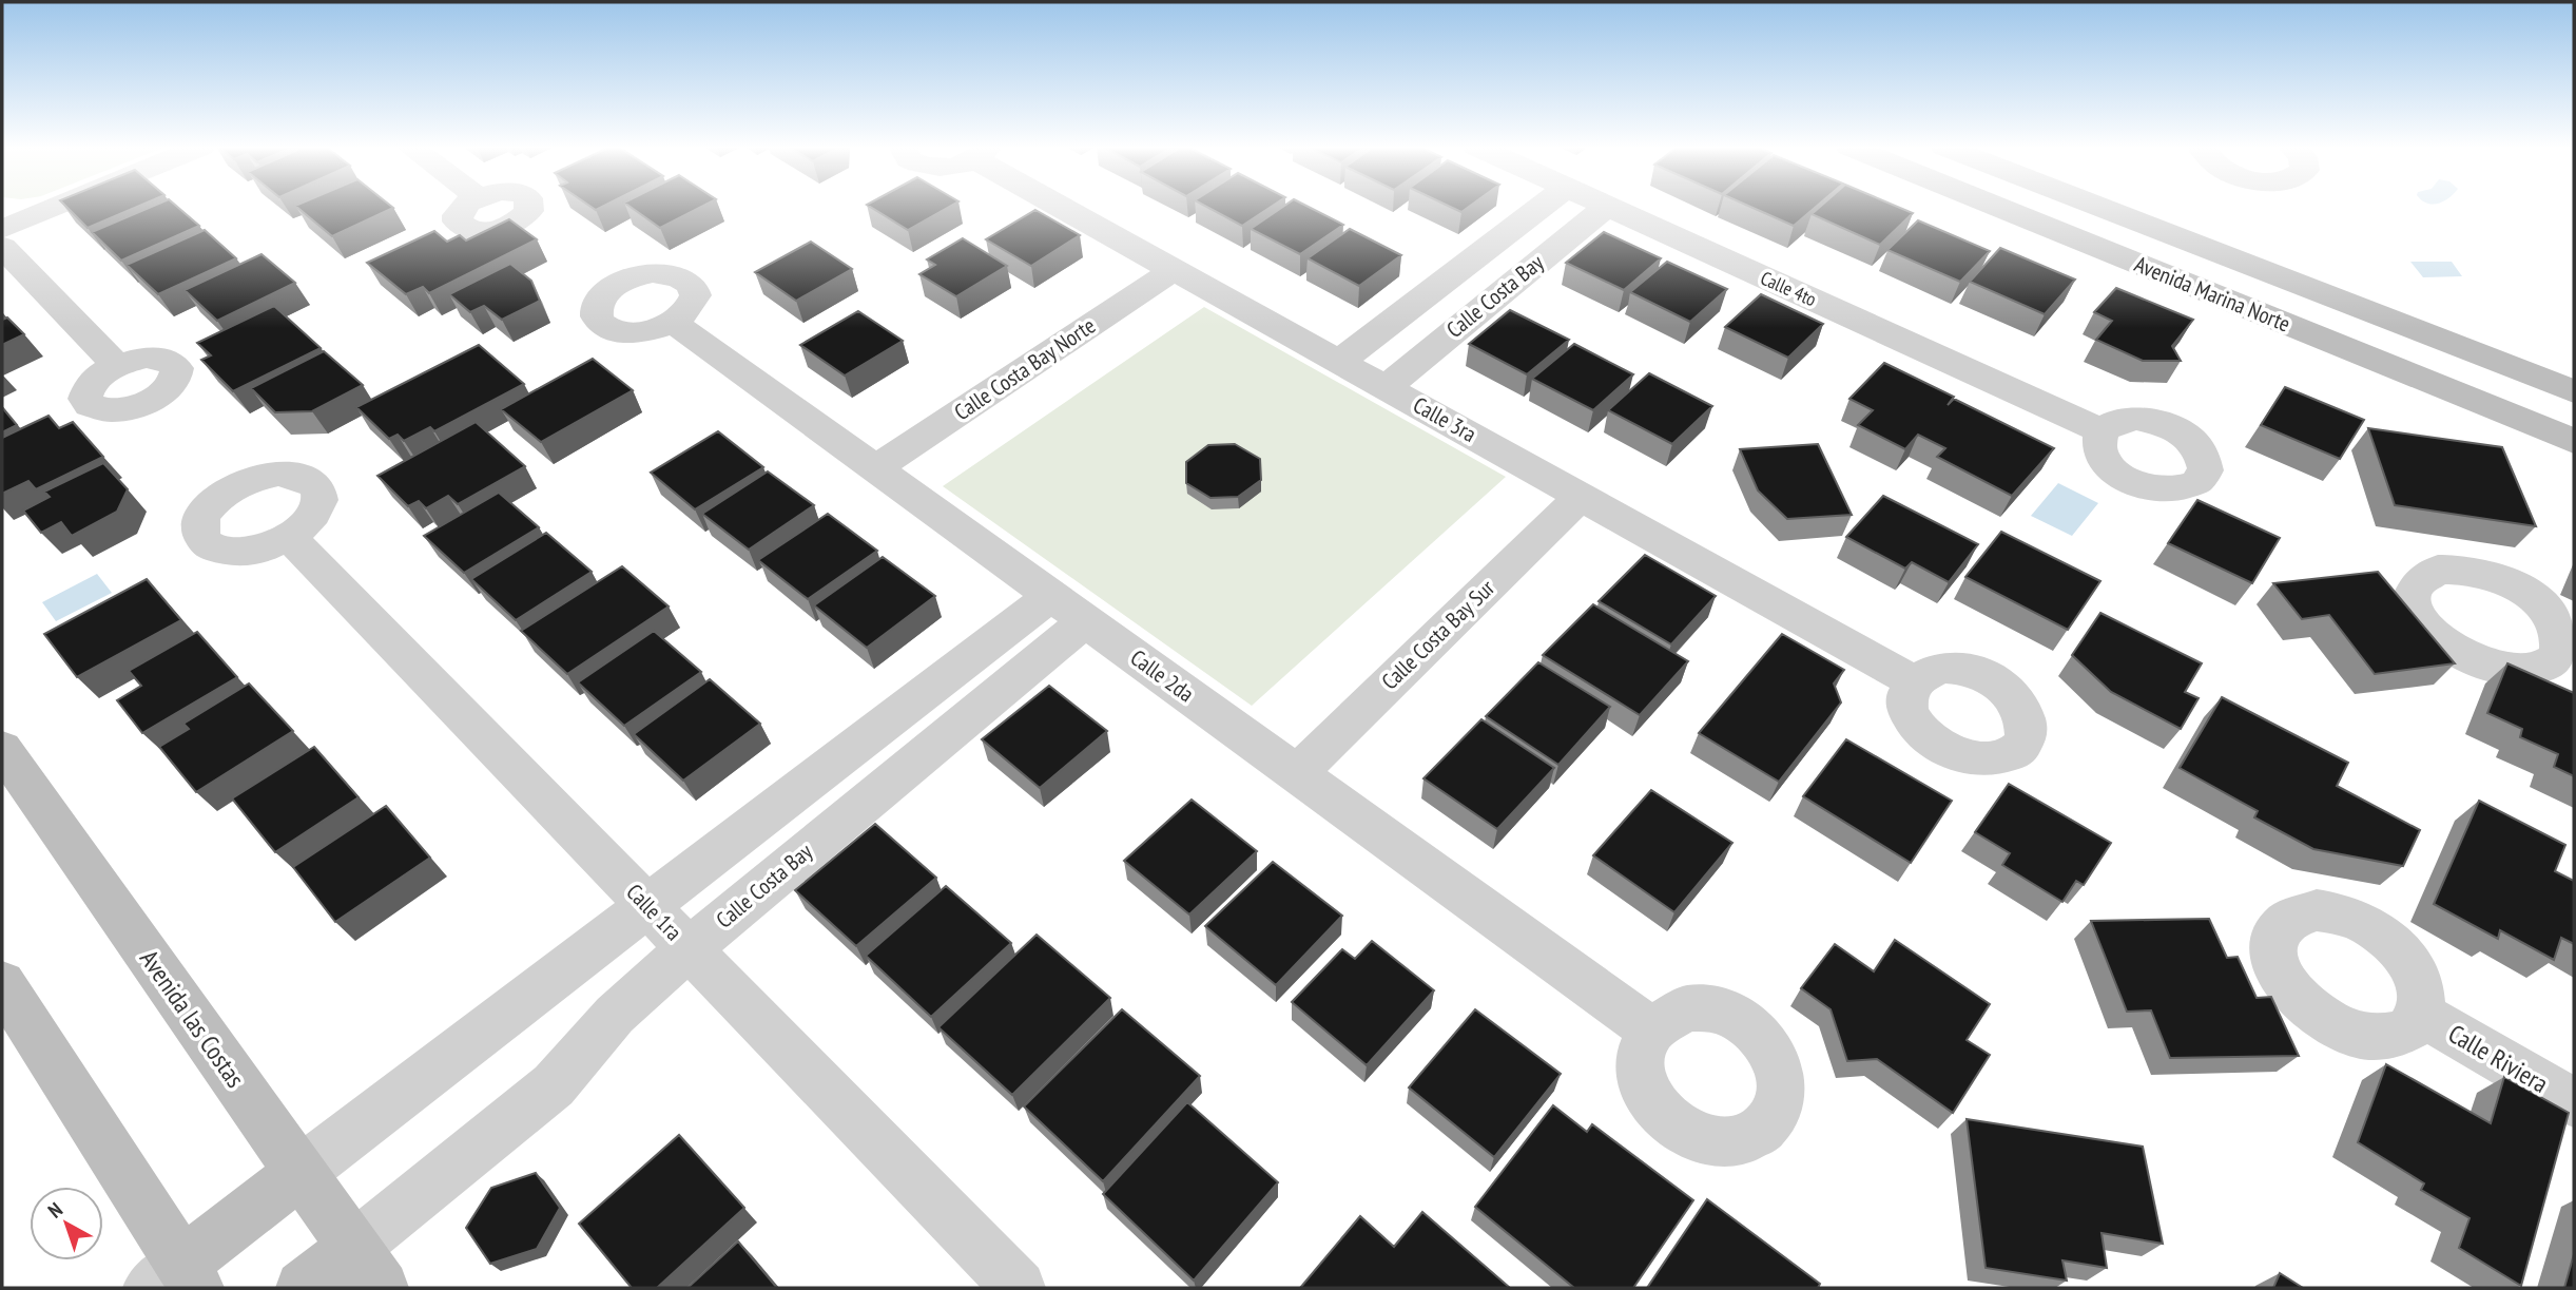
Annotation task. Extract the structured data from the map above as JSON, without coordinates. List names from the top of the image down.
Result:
{
  "streets": {
    "main road": ["Avenida Marina Norte", "Avenida las Costas"],
    "street": [
      "Calle 4to",
      "Calle Costa Bay",
      "Calle Costa Bay Norte",
      "Calle 3ra",
      "Calle Costa Bay Sur",
      "Calle 2da",
      "Calle 1ra",
      "Calle Riviera"
    ]
  },
  "crossings": [
    ["Calle 4to", "Calle Costa Bay"],
    ["Calle Costa Bay", "Calle 3ra"],
    ["Calle Costa Bay", "Calle 2da"],
    ["Calle Costa Bay", "Calle 1ra"],
    ["Calle Costa Bay", "Avenida las Costas"],
    ["Calle Costa Bay Norte", "Calle 3ra"],
    ["Calle Costa Bay Norte", "Calle 2da"],
    ["Calle 3ra", "Calle Costa Bay Sur"],
    ["Calle Costa Bay Sur", "Calle 2da"]
  ],
  "north": "top left"
}
